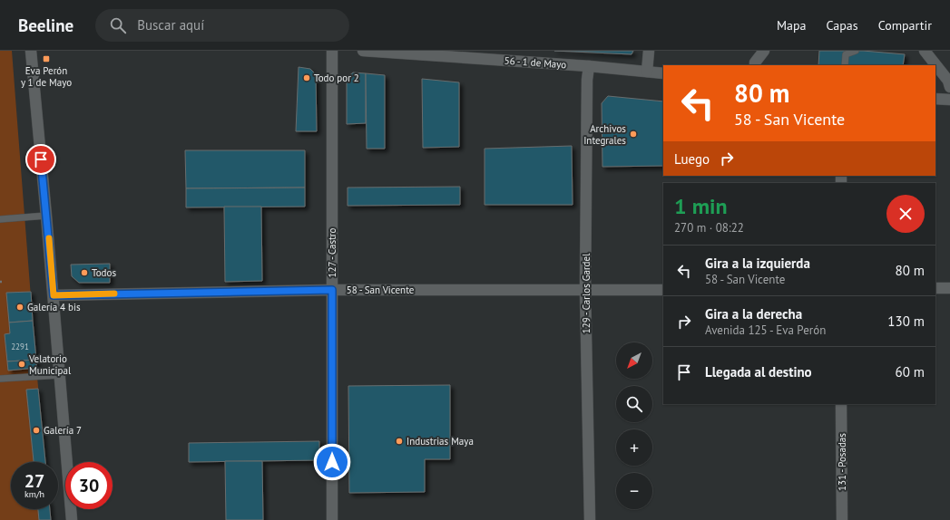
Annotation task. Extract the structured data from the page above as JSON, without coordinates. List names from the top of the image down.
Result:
{
  "streets": {
    "street": [
      "56 - 1 de Mayo",
      "127 - Castro",
      "58 - San Vicente",
      "129 - Carlos Gardel",
      "131 - Posadas"
    ]
  },
  "crossings": [
    ["56 - 1 de Mayo", "129 - Carlos Gardel"],
    ["127 - Castro", "58 - San Vicente"],
    ["58 - San Vicente", "129 - Carlos Gardel"]
  ],
  "places": {
    "transit": ["Eva Perón y 1 de Mayo"],
    "other": [
      "Todo por 2",
      "Archivos Integrales",
      "Todos",
      "Galería 4 bis",
      "Velatorio Municipal",
      "Galería 7",
      "Industrias Maya"
    ]
  },
  "house_numbers": ["2291"],
  "north": "bottom left",
  "page": {
    "header": "Beeline",
    "search": "Buscar aquí",
    "nav": ["Mapa", "Capas", "Compartir"],
    "turn": ["80 m", "58 - San Vicente"],
    "then": "Luego",
    "heading": ["1 min", "270 m · 08:22"],
    "list": [
      {
        "name": "Gira a la izquierda",
        "note": "58 - San Vicente",
        "value": "80 m"
      },
      {
        "name": "Gira a la derecha",
        "note": "Avenida 125 - Eva Perón",
        "value": "130 m"
      },
      {
        "name": "Llegada al destino",
        "value": "60 m"
      }
    ],
    "map_buttons": ["+", "−"],
    "speed": "27 km/h",
    "limit": "30"
  }
}
